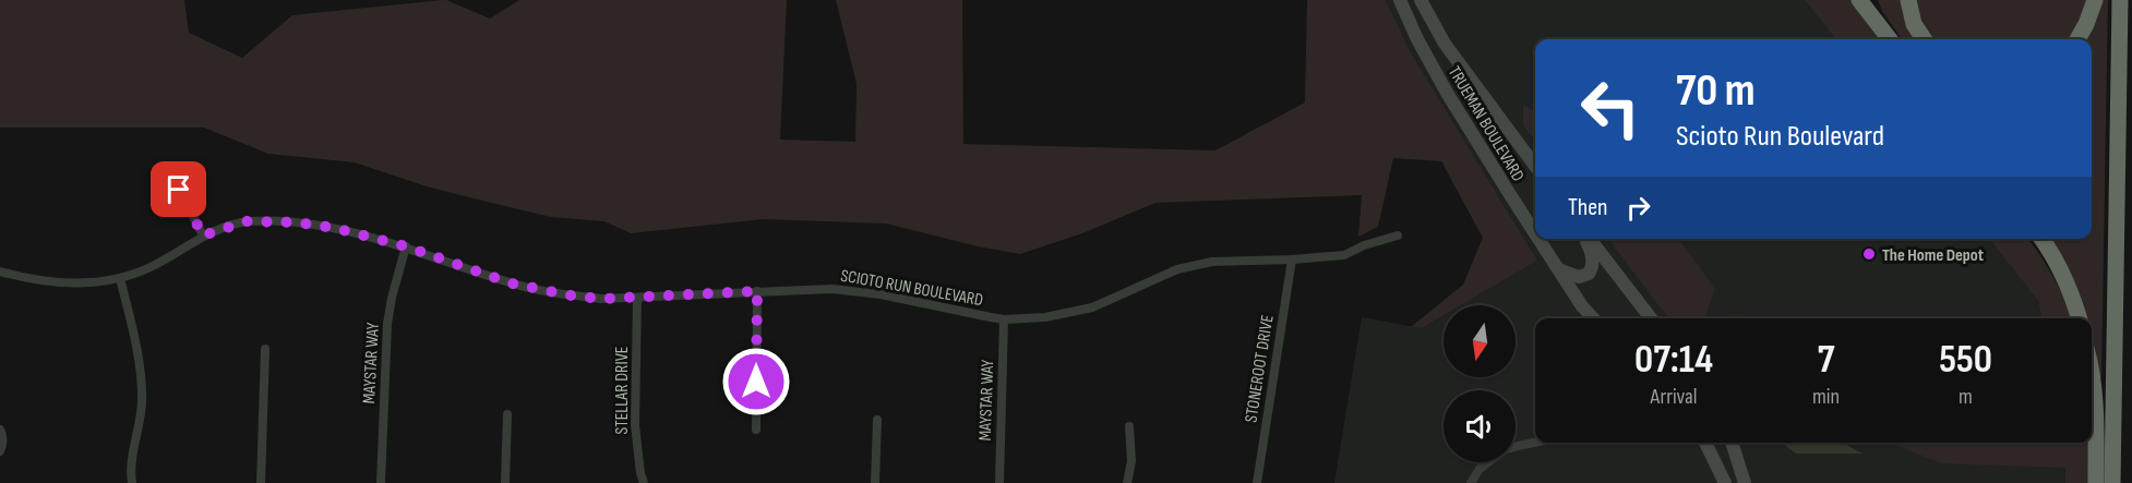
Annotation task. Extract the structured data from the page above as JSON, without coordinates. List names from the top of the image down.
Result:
{
  "streets": {
    "main road": ["TRUEMAN BOULEVARD"],
    "street": [
      "SCIOTO RUN BOULEVARD",
      "MAYSTAR WAY",
      "STONEROOT DRIVE",
      "STELLAR DRIVE"
    ]
  },
  "crossings": [
    ["SCIOTO RUN BOULEVARD", "MAYSTAR WAY"],
    ["SCIOTO RUN BOULEVARD", "STONEROOT DRIVE"],
    ["SCIOTO RUN BOULEVARD", "STELLAR DRIVE"]
  ],
  "places": ["The Home Depot"],
  "north": "bottom",
  "page": {
    "turn": ["70 m", "Scioto Run Boulevard"],
    "then": "Then",
    "eta": [
      "07:14",
      "Arrival",
      "7",
      "min",
      "550",
      "m"
    ]
  }
}
